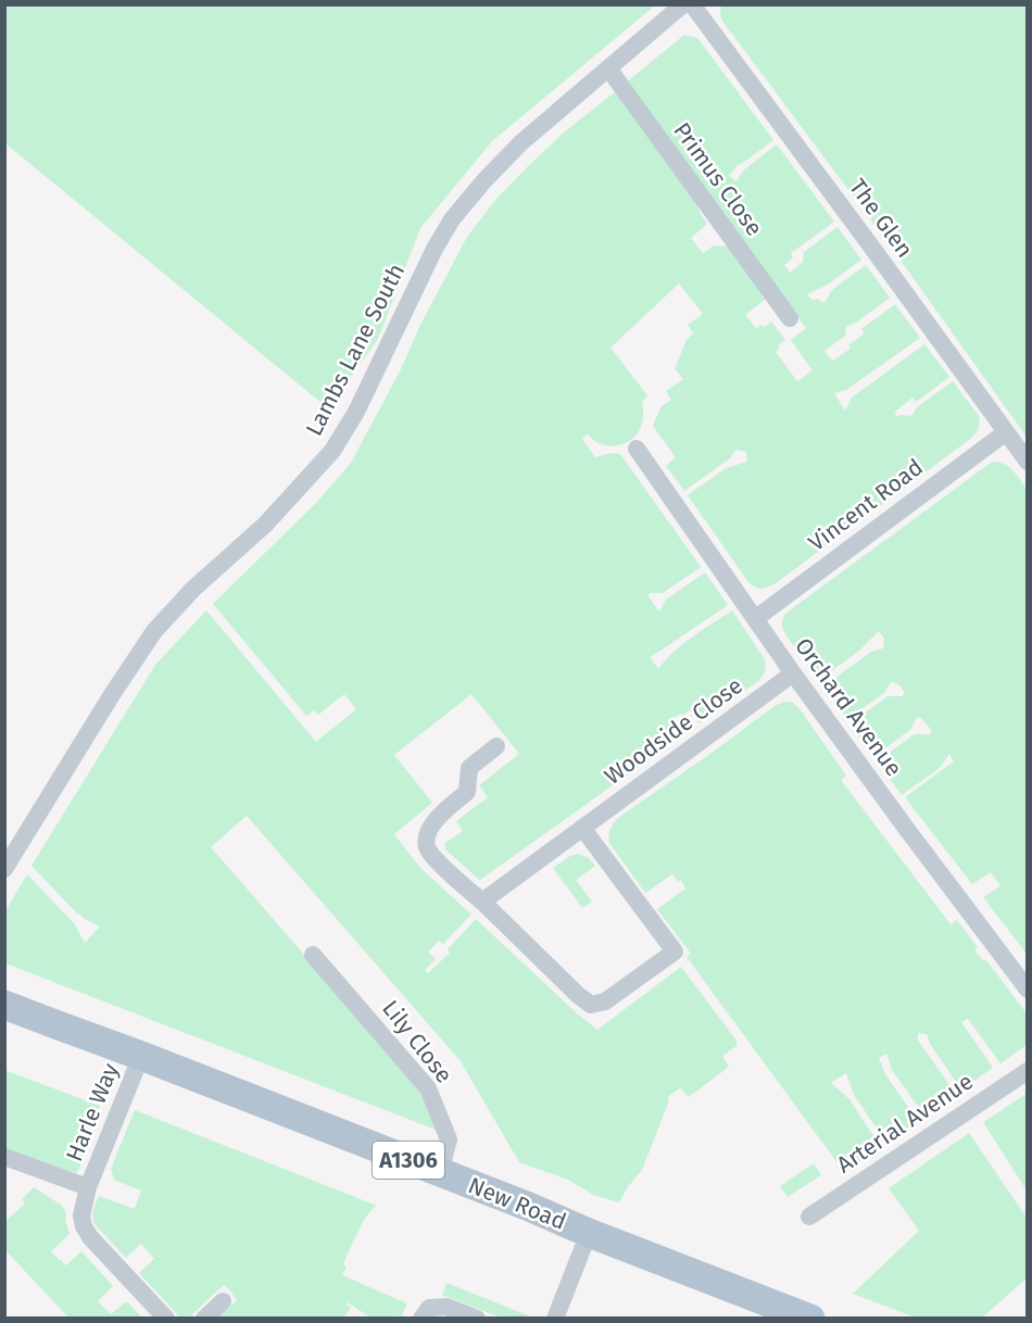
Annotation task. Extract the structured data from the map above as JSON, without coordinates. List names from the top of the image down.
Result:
{
  "streets": {
    "main road": ["A1306", "New Road"],
    "street": [
      "Primus Close",
      "The Glen",
      "Lambs Lane South",
      "Vincent Road",
      "Orchard Avenue",
      "Woodside Close",
      "Lily Close",
      "Harle Way",
      "Arterial Avenue"
    ]
  },
  "crossings": [
    ["Primus Close", "Lambs Lane South"],
    ["The Glen", "Vincent Road"],
    ["Vincent Road", "Orchard Avenue"],
    ["Orchard Avenue", "Woodside Close"],
    ["Lily Close", "New Road"],
    ["Harle Way", "New Road"]
  ]
}
